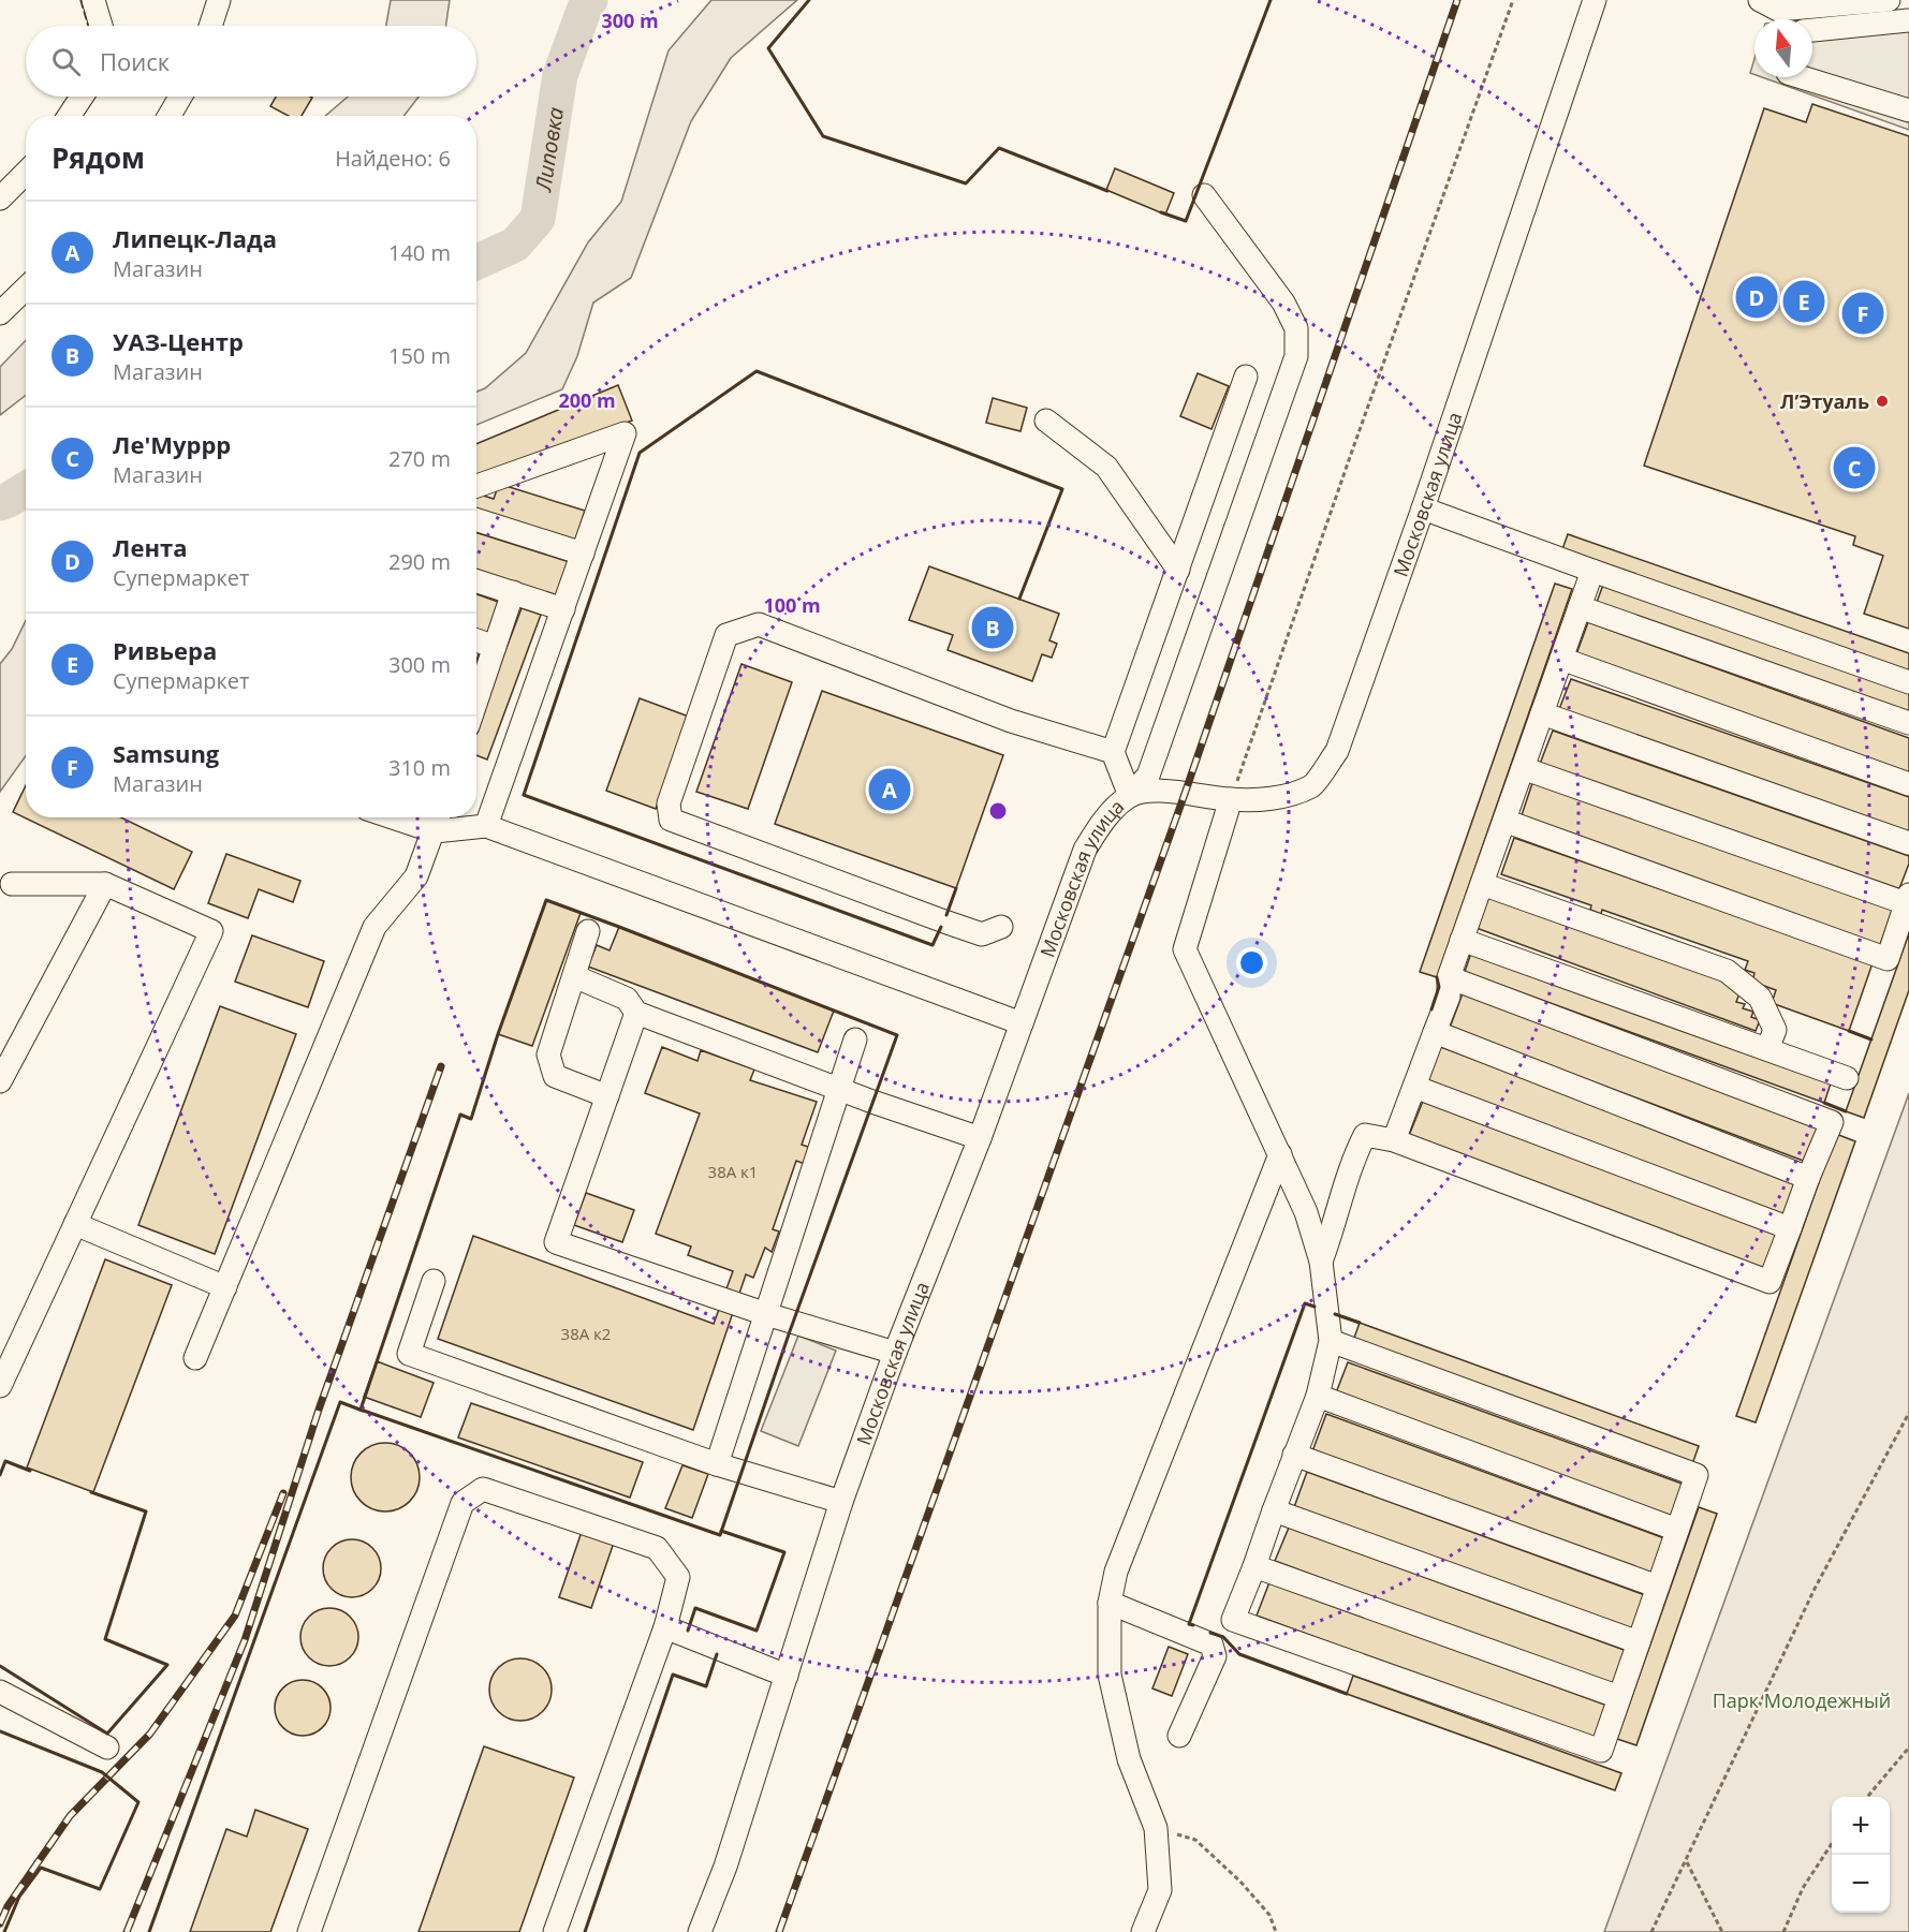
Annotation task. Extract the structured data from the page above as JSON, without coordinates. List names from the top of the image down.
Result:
{
  "streets": {
    "street": ["Московская улица"]
  },
  "water": ["Липовка"],
  "parks": ["Парк Молодежный"],
  "places": ["Л’Этуаль"],
  "house_numbers": ["38А к1", "38А к2"],
  "north": "top",
  "page": {
    "search": "Поиск",
    "heading": ["Рядом", "Найдено: 6"],
    "list": [
      {
        "mark": "A",
        "name": "Липецк-Лада",
        "note": "Магазин",
        "value": "140 m"
      },
      {
        "mark": "B",
        "name": "УАЗ-Центр",
        "note": "Магазин",
        "value": "150 m"
      },
      {
        "mark": "C",
        "name": "Ле'Муррр",
        "note": "Магазин",
        "value": "270 m"
      },
      {
        "mark": "D",
        "name": "Лента",
        "note": "Супермаркет",
        "value": "290 m"
      },
      {
        "mark": "E",
        "name": "Ривьера",
        "note": "Супермаркет",
        "value": "300 m"
      },
      {
        "mark": "F",
        "name": "Samsung",
        "note": "Магазин",
        "value": "310 m"
      }
    ],
    "pins": [
      "D",
      "E",
      "F",
      "C",
      "B",
      "A"
    ],
    "map_buttons": ["+", "−"]
  },
  "rings": ["300 m", "200 m", "100 m"]
}
